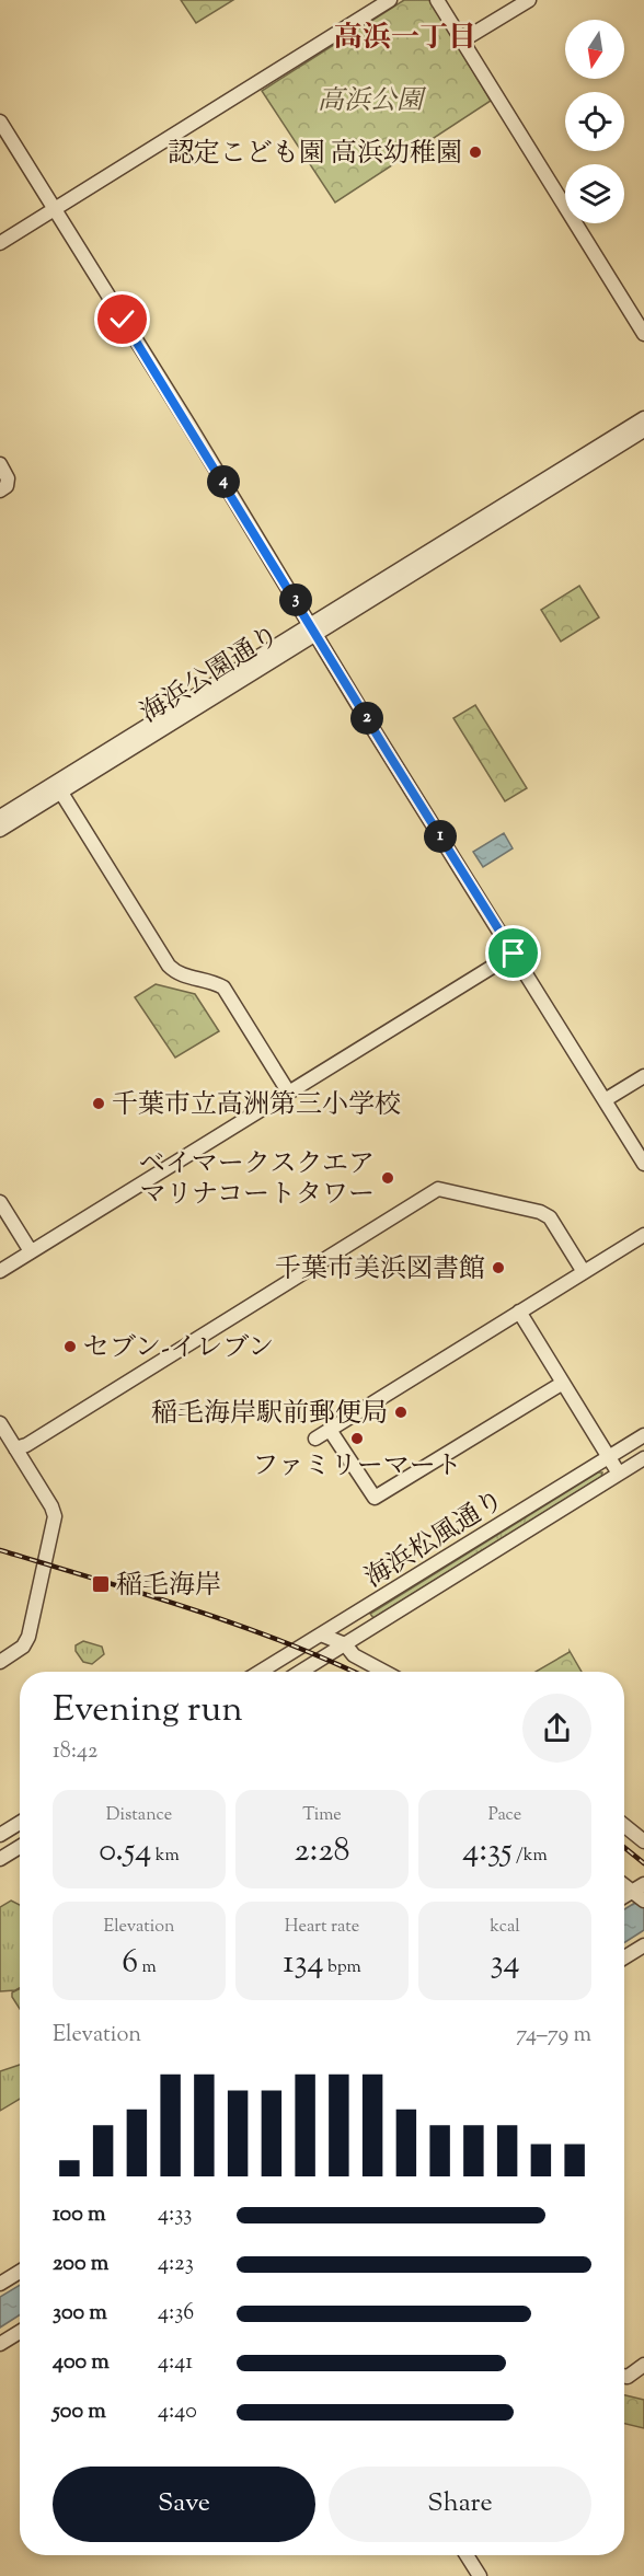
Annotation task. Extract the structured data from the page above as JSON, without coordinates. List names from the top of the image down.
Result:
{
  "streets": {
    "street": ["海浜公園通り", "海浜松風通り"]
  },
  "districts": ["高浜一丁目"],
  "parks": ["高浜公園"],
  "places": {
    "other": [
      "認定こども園 高浜幼稚園",
      "千葉市立高洲第三小学校",
      "ベイマークスクエア マリナコートタワー",
      "千葉市美浜図書館",
      "セブン-イレブン",
      "稲毛海岸駅前郵便局",
      "ファミリーマート"
    ],
    "transit": ["稲毛海岸"]
  },
  "north": "bottom",
  "page": {
    "pins": [
      "4",
      "3",
      "2",
      "1"
    ],
    "heading": ["Evening run", "18:42"],
    "stats": [
      ["Distance", "0.54 km"],
      ["Time", "2:28"],
      ["Pace", "4:35 /km"],
      ["Elevation", "6 m"],
      ["Heart rate", "134 bpm"],
      ["kcal", "34"]
    ],
    "chart": ["Elevation", "74–79 m"],
    "list": [
      {
        "name": "100 m",
        "note": "4:33"
      },
      {
        "name": "200 m",
        "note": "4:23"
      },
      {
        "name": "300 m",
        "note": "4:36"
      },
      {
        "name": "400 m",
        "note": "4:41"
      },
      {
        "name": "500 m",
        "note": "4:40"
      }
    ],
    "buttons": ["Save", "Share"]
  }
}
